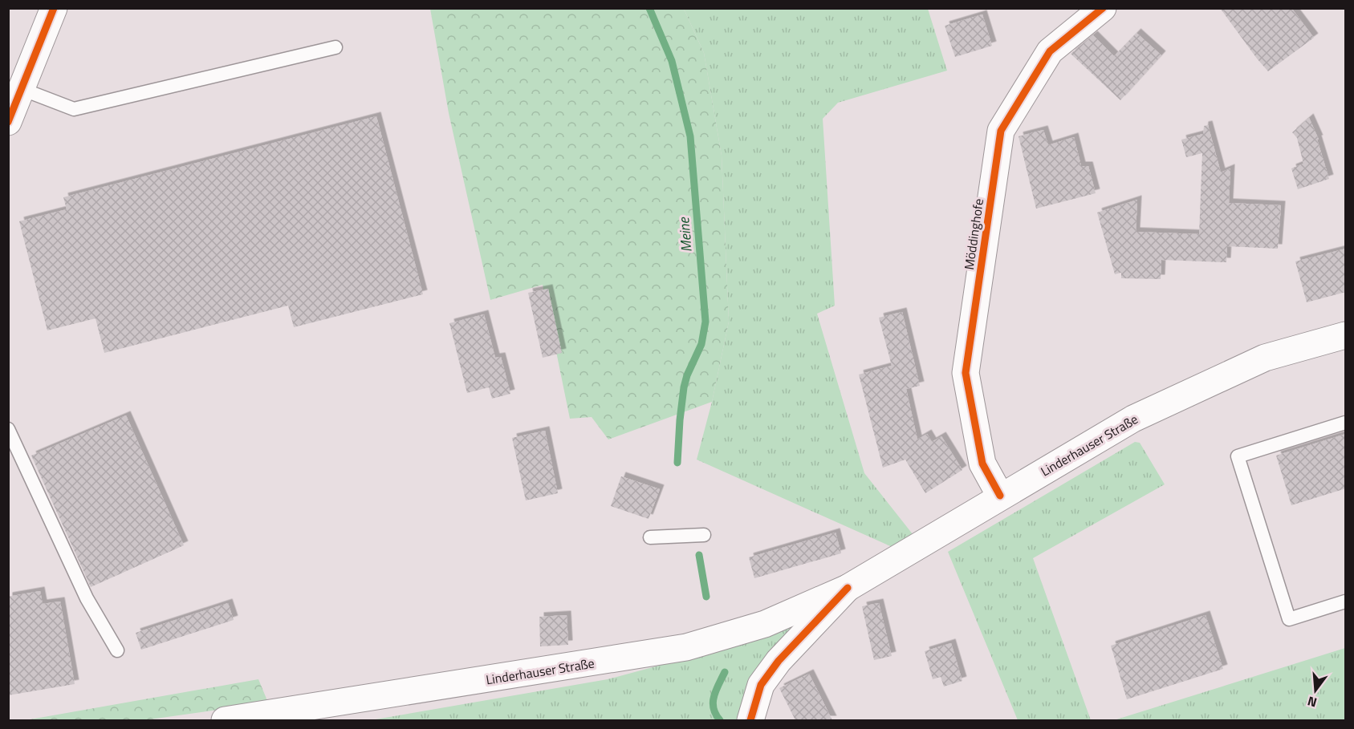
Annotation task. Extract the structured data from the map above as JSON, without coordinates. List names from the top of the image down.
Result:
{
  "streets": {
    "main road": ["Möddinghofe", "Linderhauser Straße"]
  },
  "crossings": [
    ["Möddinghofe", "Linderhauser Straße"]
  ],
  "water": ["Meine"],
  "north": "bottom"
}
